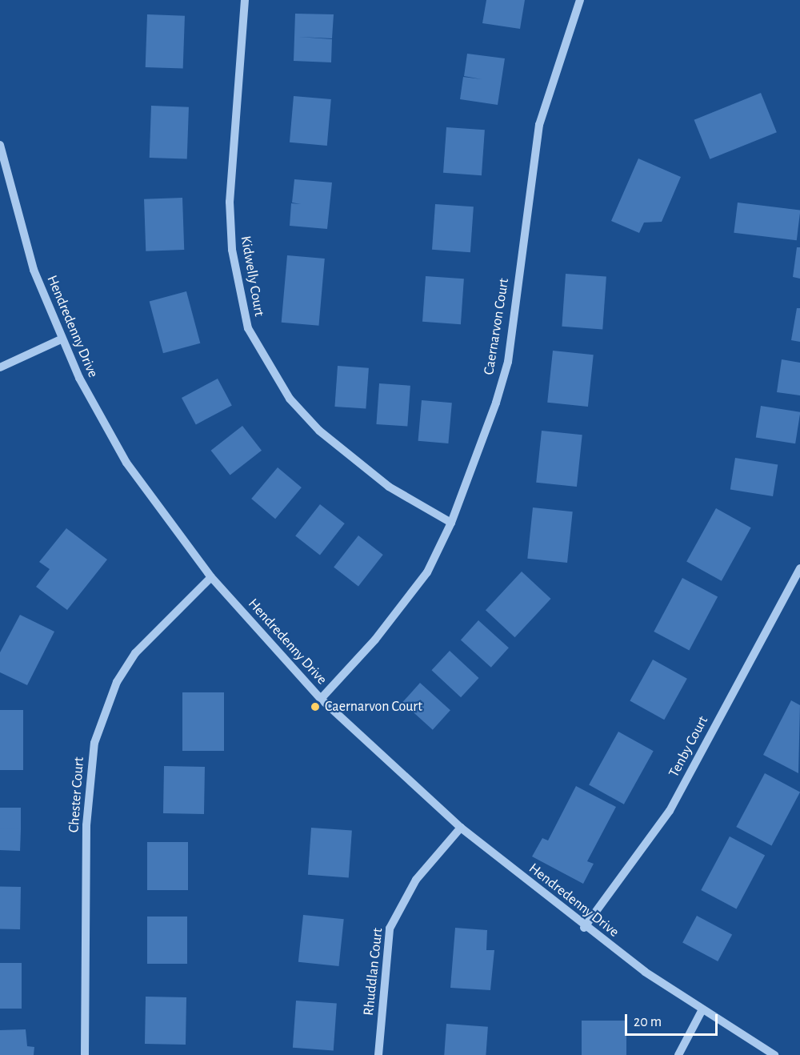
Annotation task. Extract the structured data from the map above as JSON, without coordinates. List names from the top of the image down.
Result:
{
  "streets": {
    "street": [
      "Kidwelly Court",
      "Hendredenny Drive",
      "Caernarvon Court",
      "Tenby Court",
      "Chester Court",
      "Rhuddlan Court"
    ]
  },
  "crossings": [
    ["Kidwelly Court", "Caernarvon Court"],
    ["Hendredenny Drive", "Caernarvon Court"],
    ["Hendredenny Drive", "Tenby Court"],
    ["Hendredenny Drive", "Chester Court"],
    ["Hendredenny Drive", "Rhuddlan Court"]
  ],
  "places": ["Caernarvon Court"],
  "scale_bar": "20 m"
}
